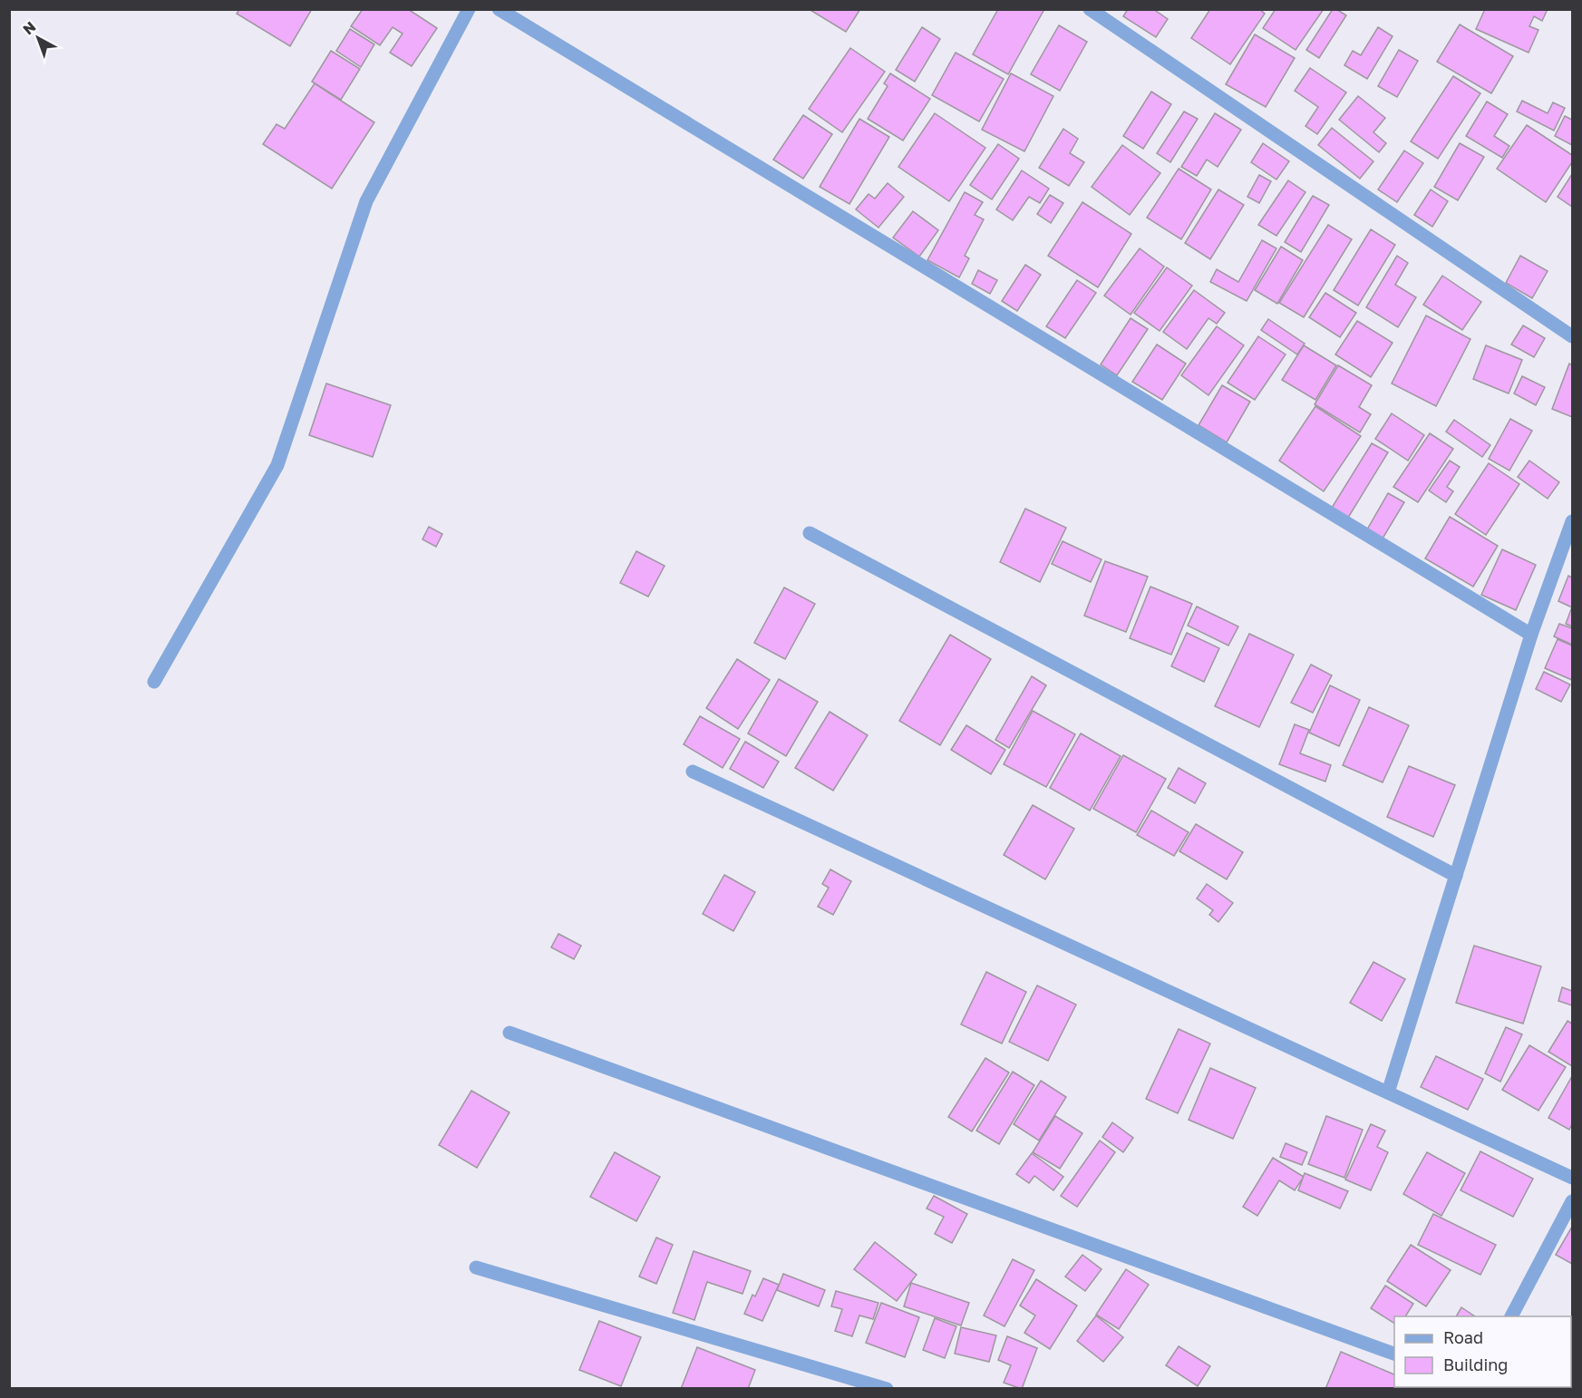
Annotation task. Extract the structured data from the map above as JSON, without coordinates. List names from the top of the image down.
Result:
{
  "legend": ["Road", "Building"],
  "north": "top left"
}
